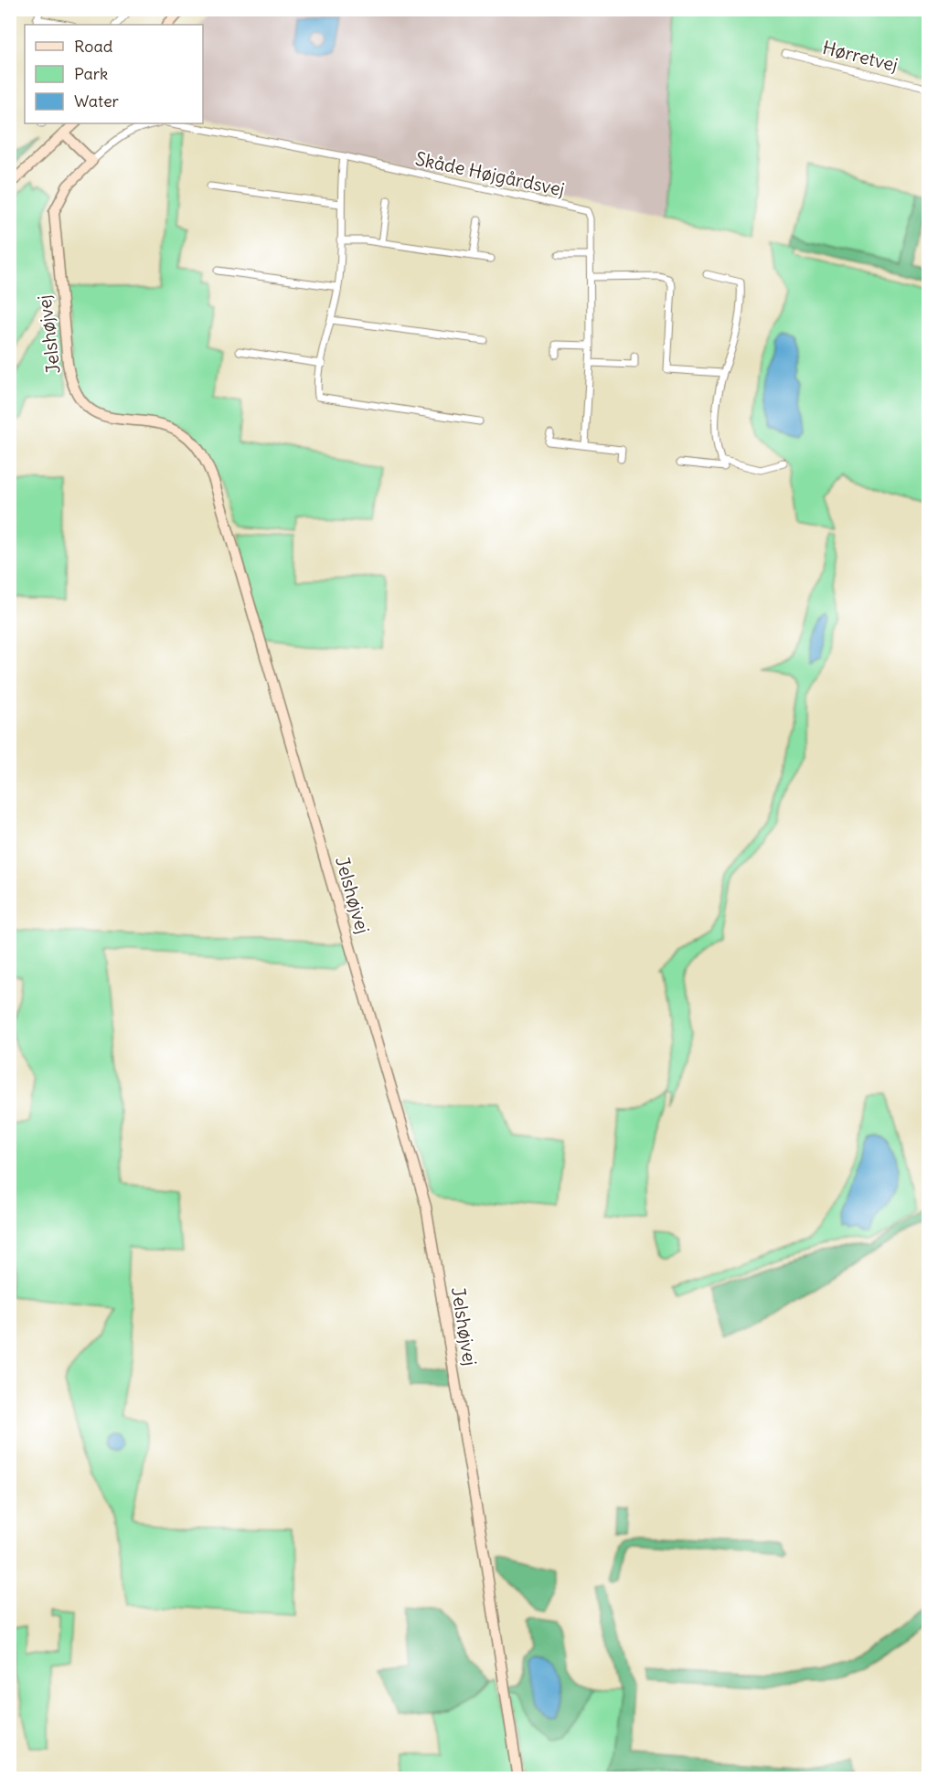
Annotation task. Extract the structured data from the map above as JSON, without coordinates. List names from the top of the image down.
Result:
{
  "streets": {
    "street": ["Hørretvej", "Skåde Højgårdsvej", "Jelshøjvej"]
  },
  "legend": ["Road", "Park", "Water"]
}
